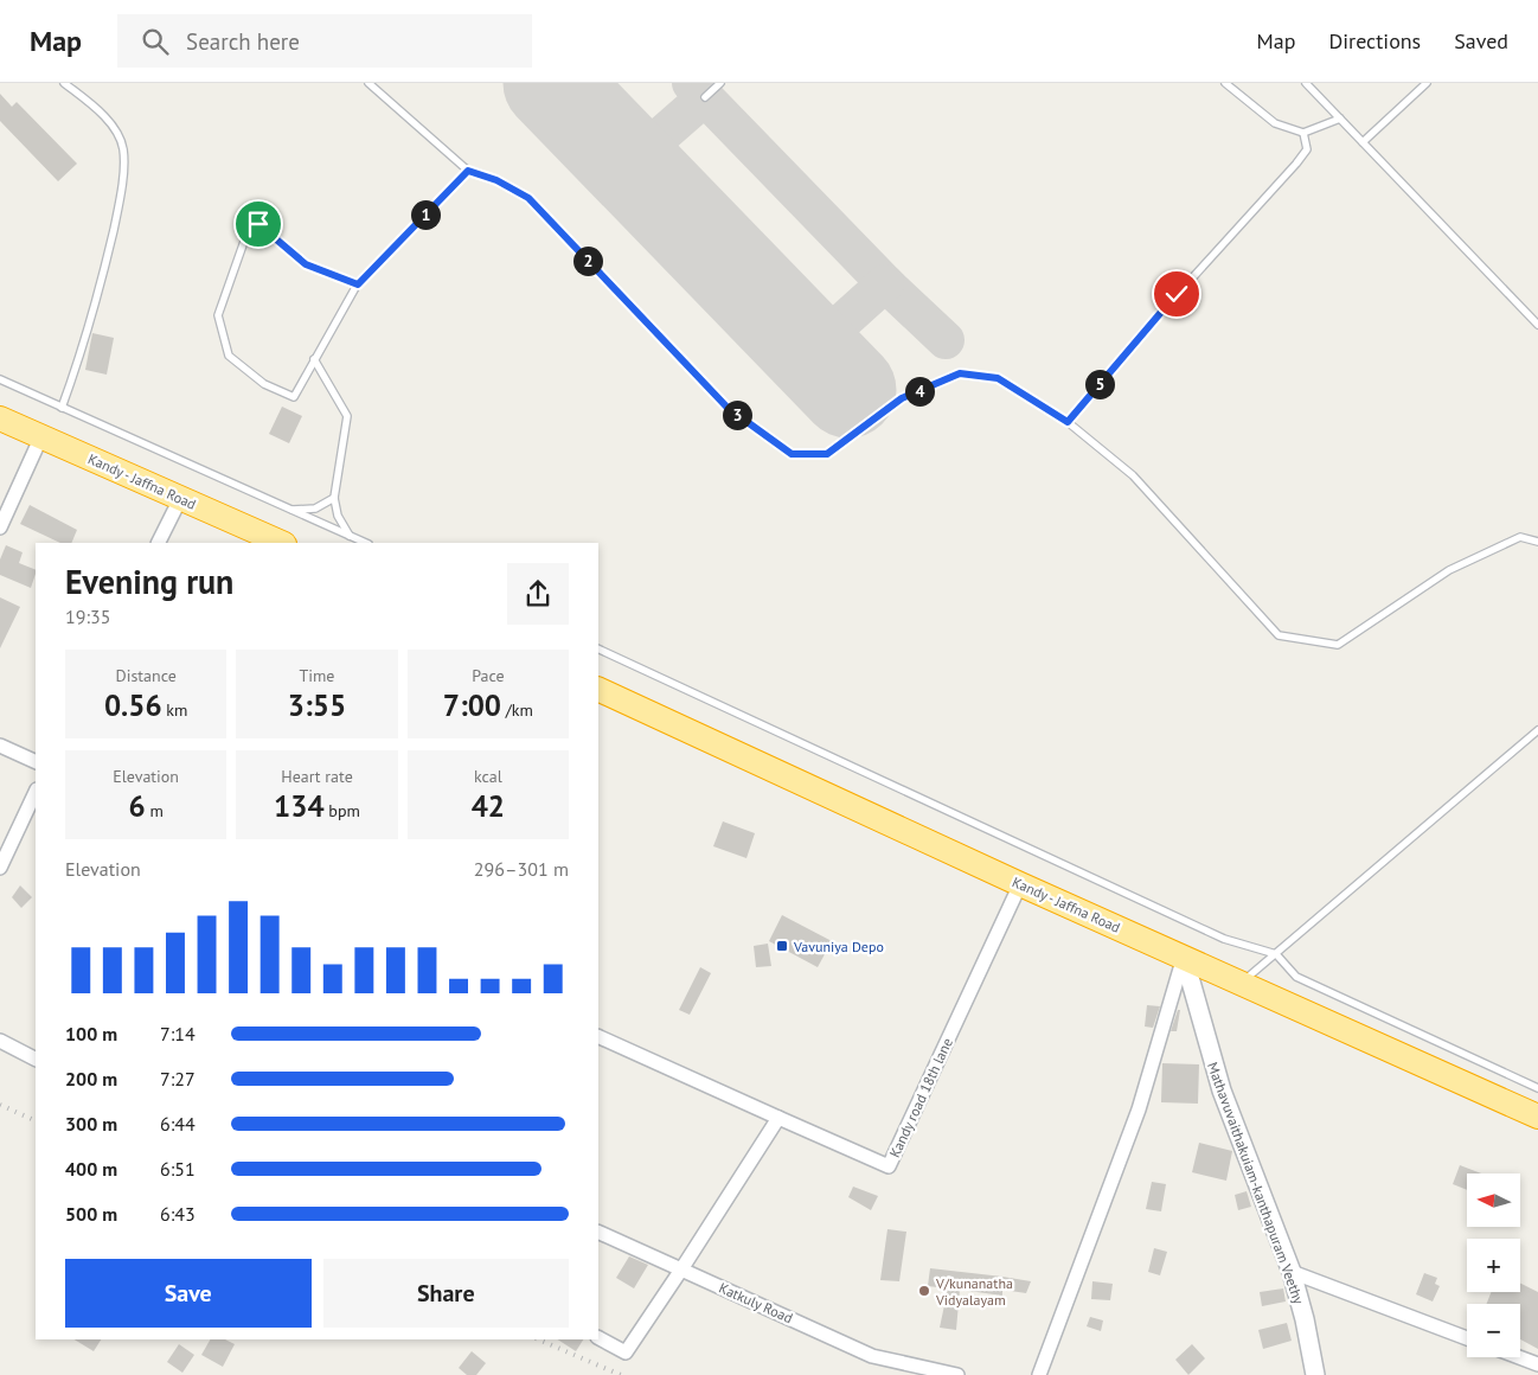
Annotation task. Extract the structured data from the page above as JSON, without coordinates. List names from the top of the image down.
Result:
{
  "streets": {
    "highway": ["Kandy - Jaffna Road"],
    "street": ["Kandy road 18th lane", "Mathavuvaithakuiam-kanthapuram Veethy", "Katkuly Road"]
  },
  "crossings": [
    ["Kandy - Jaffna Road", "Kandy road 18th lane"],
    ["Kandy - Jaffna Road", "Mathavuvaithakuiam-kanthapuram Veethy"]
  ],
  "places": {
    "transit": ["Vavuniya Depo"],
    "other": ["V/kunanatha Vidyalayam"]
  },
  "north": "left",
  "page": {
    "header": "Map",
    "search": "Search here",
    "nav": ["Map", "Directions", "Saved"],
    "pins": [
      "1",
      "2",
      "5",
      "4",
      "3"
    ],
    "heading": ["Evening run", "19:35"],
    "stats": [
      ["Distance", "0.56 km"],
      ["Time", "3:55"],
      ["Pace", "7:00 /km"],
      ["Elevation", "6 m"],
      ["Heart rate", "134 bpm"],
      ["kcal", "42"]
    ],
    "chart": ["Elevation", "296–301 m"],
    "list": [
      {
        "name": "100 m",
        "note": "7:14"
      },
      {
        "name": "200 m",
        "note": "7:27"
      },
      {
        "name": "300 m",
        "note": "6:44"
      },
      {
        "name": "400 m",
        "note": "6:51"
      },
      {
        "name": "500 m",
        "note": "6:43"
      }
    ],
    "map_buttons": ["+", "−"],
    "buttons": ["Save", "Share"]
  }
}
